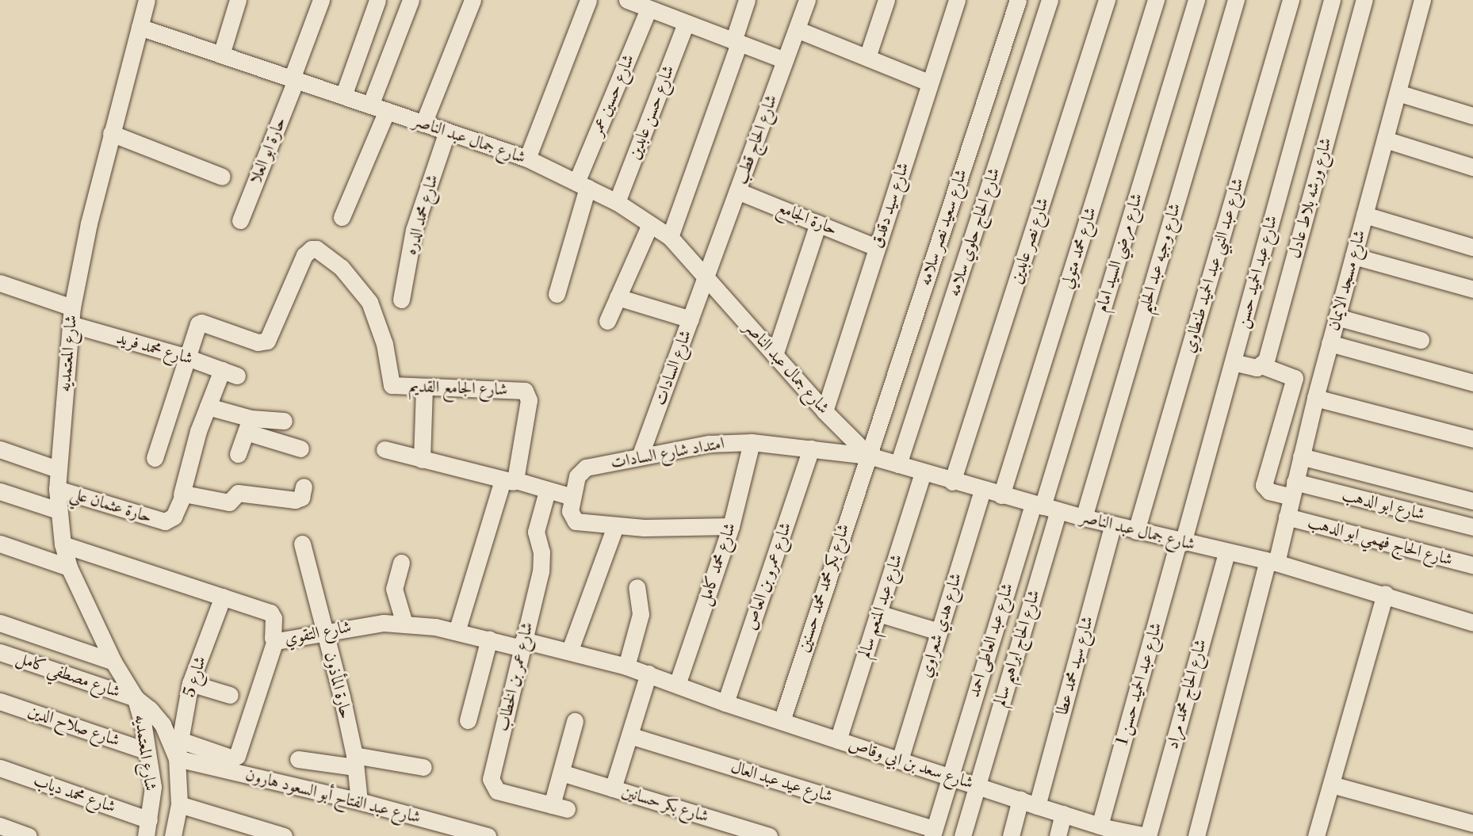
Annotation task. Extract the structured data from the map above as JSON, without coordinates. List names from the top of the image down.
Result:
{
  "streets": {
    "street": [
      "شارع حسين عمر",
      "شارع حسن عابدين",
      "شارع جمال عبد الناصر",
      "شارع الحاج قطب",
      "حارة ابو العلا",
      "شارع ورشه بلاط عادل",
      "شارع سيد دقدق",
      "شارع محمد الدره",
      "حارة الجامع",
      "شارع سعيد نصر سلامه",
      "شارع الحاج حلوي سلامه",
      "شارع نصر عابدين",
      "شارع محمد متولي",
      "شارع مرضي السيد امام",
      "شارع وجيه عبد الحليم",
      "شارع عبد النبي عبد الحميد طنطاوي",
      "شارع عبد الحميد حسن",
      "شارع مسجد الايمان",
      "شارع محمد فريد",
      "شارع المعتمديه",
      "شارع السادات",
      "شارع الجامع القديم",
      "امتداد شارع السادات",
      "شارع ابو الدهب",
      "حارة عثمان علي",
      "شارع الحاج فهمي ابو الدهب",
      "شارع محمد كامل",
      "شارع عمرو بن العاص",
      "شارع بكر محمد محمد حسنين",
      "شارع عبد المنعم سالم",
      "شارع هدي شعراوي",
      "شارع التقوي",
      "شارع عبد العاطى احمد",
      "شارع الحاج ابراهيم سالم",
      "شارع سيد محمد عطا",
      "شارع مصطفي كامل",
      "شارع 5",
      "شارع عمر بن الخطاب",
      "شارع عبد الحميد حسن 1",
      "حارة المأذون",
      "شارع الحاج محمد مراد",
      "شارع صلاح الدين",
      "شارع سعد بن ابي وقاص",
      "شارع عيد عبد العال",
      "شارع محمد دياب",
      "شارع عبد الفتاح أبو السعود هارون",
      "شارع بكر حسانين"
    ]
  },
  "crossings": [
    ["شارع حسين عمر", "شارع جمال عبد الناصر"],
    ["شارع حسن عابدين", "شارع جمال عبد الناصر"],
    ["شارع جمال عبد الناصر", "شارع الحاج قطب"],
    ["شارع جمال عبد الناصر", "حارة ابو العلا"],
    ["شارع جمال عبد الناصر", "شارع سيد دقدق"],
    ["شارع جمال عبد الناصر", "شارع محمد الدره"],
    ["شارع جمال عبد الناصر", "شارع سعيد نصر سلامه"],
    ["شارع جمال عبد الناصر", "شارع الحاج حلوي سلامه"],
    ["شارع جمال عبد الناصر", "شارع نصر عابدين"],
    ["شارع جمال عبد الناصر", "شارع محمد متولي"],
    ["شارع جمال عبد الناصر", "شارع مرضي السيد امام"],
    ["شارع جمال عبد الناصر", "شارع وجيه عبد الحليم"],
    ["شارع جمال عبد الناصر", "شارع عبد النبي عبد الحميد طنطاوي"],
    ["شارع جمال عبد الناصر", "شارع عبد الحميد حسن"],
    ["شارع جمال عبد الناصر", "شارع مسجد الايمان"],
    ["شارع جمال عبد الناصر", "شارع المعتمديه"],
    ["شارع جمال عبد الناصر", "شارع السادات"],
    ["شارع جمال عبد الناصر", "امتداد شارع السادات"],
    ["شارع جمال عبد الناصر", "شارع بكر محمد محمد حسنين"],
    ["شارع جمال عبد الناصر", "شارع عبد المنعم سالم"],
    ["شارع جمال عبد الناصر", "شارع هدي شعراوي"],
    ["شارع جمال عبد الناصر", "شارع عبد العاطى احمد"],
    ["شارع جمال عبد الناصر", "شارع الحاج ابراهيم سالم"],
    ["شارع جمال عبد الناصر", "شارع سيد محمد عطا"],
    ["شارع جمال عبد الناصر", "شارع عبد الحميد حسن 1"],
    ["شارع جمال عبد الناصر", "شارع الحاج محمد مراد"],
    ["شارع الحاج قطب", "حارة الجامع"],
    ["شارع الحاج قطب", "شارع السادات"],
    ["شارع ورشه بلاط عادل", "شارع ابو الدهب"],
    ["شارع سيد دقدق", "حارة الجامع"],
    ["شارع سعيد نصر سلامه", "امتداد شارع السادات"],
    ["شارع سعيد نصر سلامه", "شارع بكر محمد محمد حسنين"],
    ["شارع مرضي السيد امام", "شارع عبد العاطى احمد"],
    ["شارع مرضي السيد امام", "شارع الحاج ابراهيم سالم"],
    ["شارع عبد الحميد حسن", "شارع عبد الحميد حسن 1"],
    ["شارع مسجد الايمان", "شارع ابو الدهب"],
    ["شارع مسجد الايمان", "شارع الحاج فهمي ابو الدهب"],
    ["شارع محمد فريد", "شارع المعتمديه"],
    ["شارع محمد فريد", "شارع الجامع القديم"],
    ["شارع محمد فريد", "حارة عثمان علي"],
    ["شارع المعتمديه", "حارة عثمان علي"],
    ["شارع المعتمديه", "شارع التقوي"],
    ["شارع المعتمديه", "شارع مصطفي كامل"],
    ["شارع المعتمديه", "شارع 5"],
    ["شارع المعتمديه", "شارع صلاح الدين"],
    ["شارع المعتمديه", "شارع محمد دياب"],
    ["شارع المعتمديه", "شارع عبد الفتاح أبو السعود هارون"],
    ["شارع السادات", "امتداد شارع السادات"],
    ["امتداد شارع السادات", "شارع محمد كامل"],
    ["امتداد شارع السادات", "شارع عمرو بن العاص"],
    ["امتداد شارع السادات", "شارع بكر محمد محمد حسنين"],
    ["شارع محمد كامل", "شارع التقوي"],
    ["شارع محمد كامل", "شارع سعد بن ابي وقاص"],
    ["شارع عمرو بن العاص", "شارع سعد بن ابي وقاص"],
    ["شارع بكر محمد محمد حسنين", "شارع سعد بن ابي وقاص"],
    ["شارع عبد المنعم سالم", "شارع سعد بن ابي وقاص"],
    ["شارع هدي شعراوي", "شارع سعد بن ابي وقاص"],
    ["شارع التقوي", "شارع 5"],
    ["شارع التقوي", "شارع عمر بن الخطاب"],
    ["شارع التقوي", "حارة المأذون"],
    ["شارع التقوي", "شارع سعد بن ابي وقاص"],
    ["شارع عبد العاطى احمد", "شارع الحاج ابراهيم سالم"],
    ["شارع عبد العاطى احمد", "شارع سعد بن ابي وقاص"],
    ["شارع الحاج ابراهيم سالم", "شارع سعد بن ابي وقاص"],
    ["شارع سيد محمد عطا", "شارع سعد بن ابي وقاص"],
    ["شارع 5", "شارع عبد الفتاح أبو السعود هارون"],
    ["شارع عمر بن الخطاب", "شارع بكر حسانين"],
    ["شارع عبد الحميد حسن 1", "شارع سعد بن ابي وقاص"],
    ["حارة المأذون", "شارع عبد الفتاح أبو السعود هارون"],
    ["شارع الحاج محمد مراد", "شارع سعد بن ابي وقاص"]
  ]
}
